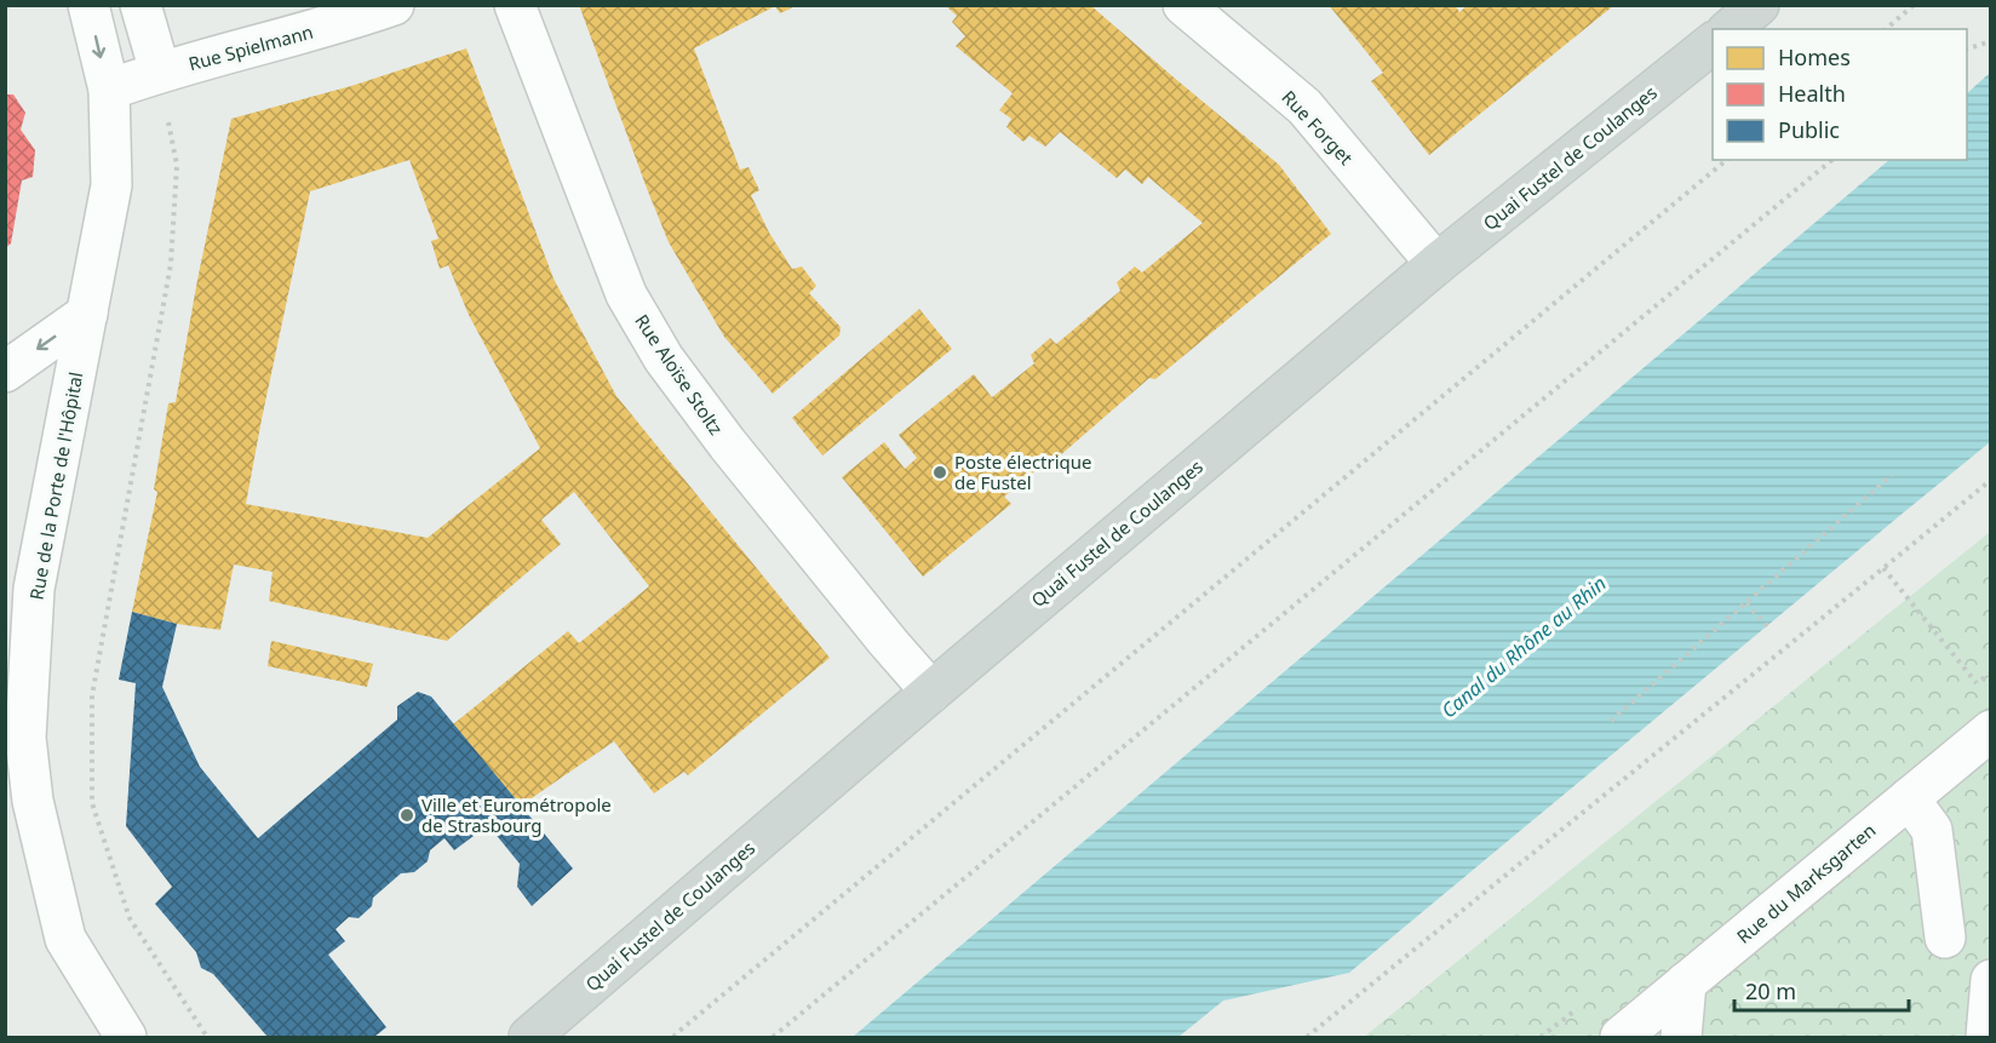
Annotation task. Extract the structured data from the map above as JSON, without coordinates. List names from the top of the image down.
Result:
{
  "streets": {
    "main road": ["Quai Fustel de Coulanges"],
    "street": [
      "Rue Spielmann",
      "Rue Forget",
      "Rue Aloïse Stoltz",
      "Rue de la Porte de l'Hôpital",
      "Rue du Marksgarten"
    ]
  },
  "crossings": [
    ["Rue Spielmann", "Rue de la Porte de l'Hôpital"],
    ["Rue Forget", "Quai Fustel de Coulanges"],
    ["Quai Fustel de Coulanges", "Rue Aloïse Stoltz"]
  ],
  "water": ["Canal du Rhône au Rhin"],
  "places": ["Poste électrique de Fustel", "Ville et Eurométropole de Strasbourg"],
  "legend": ["Homes", "Health", "Public"],
  "scale_bar": "20 m"
}
